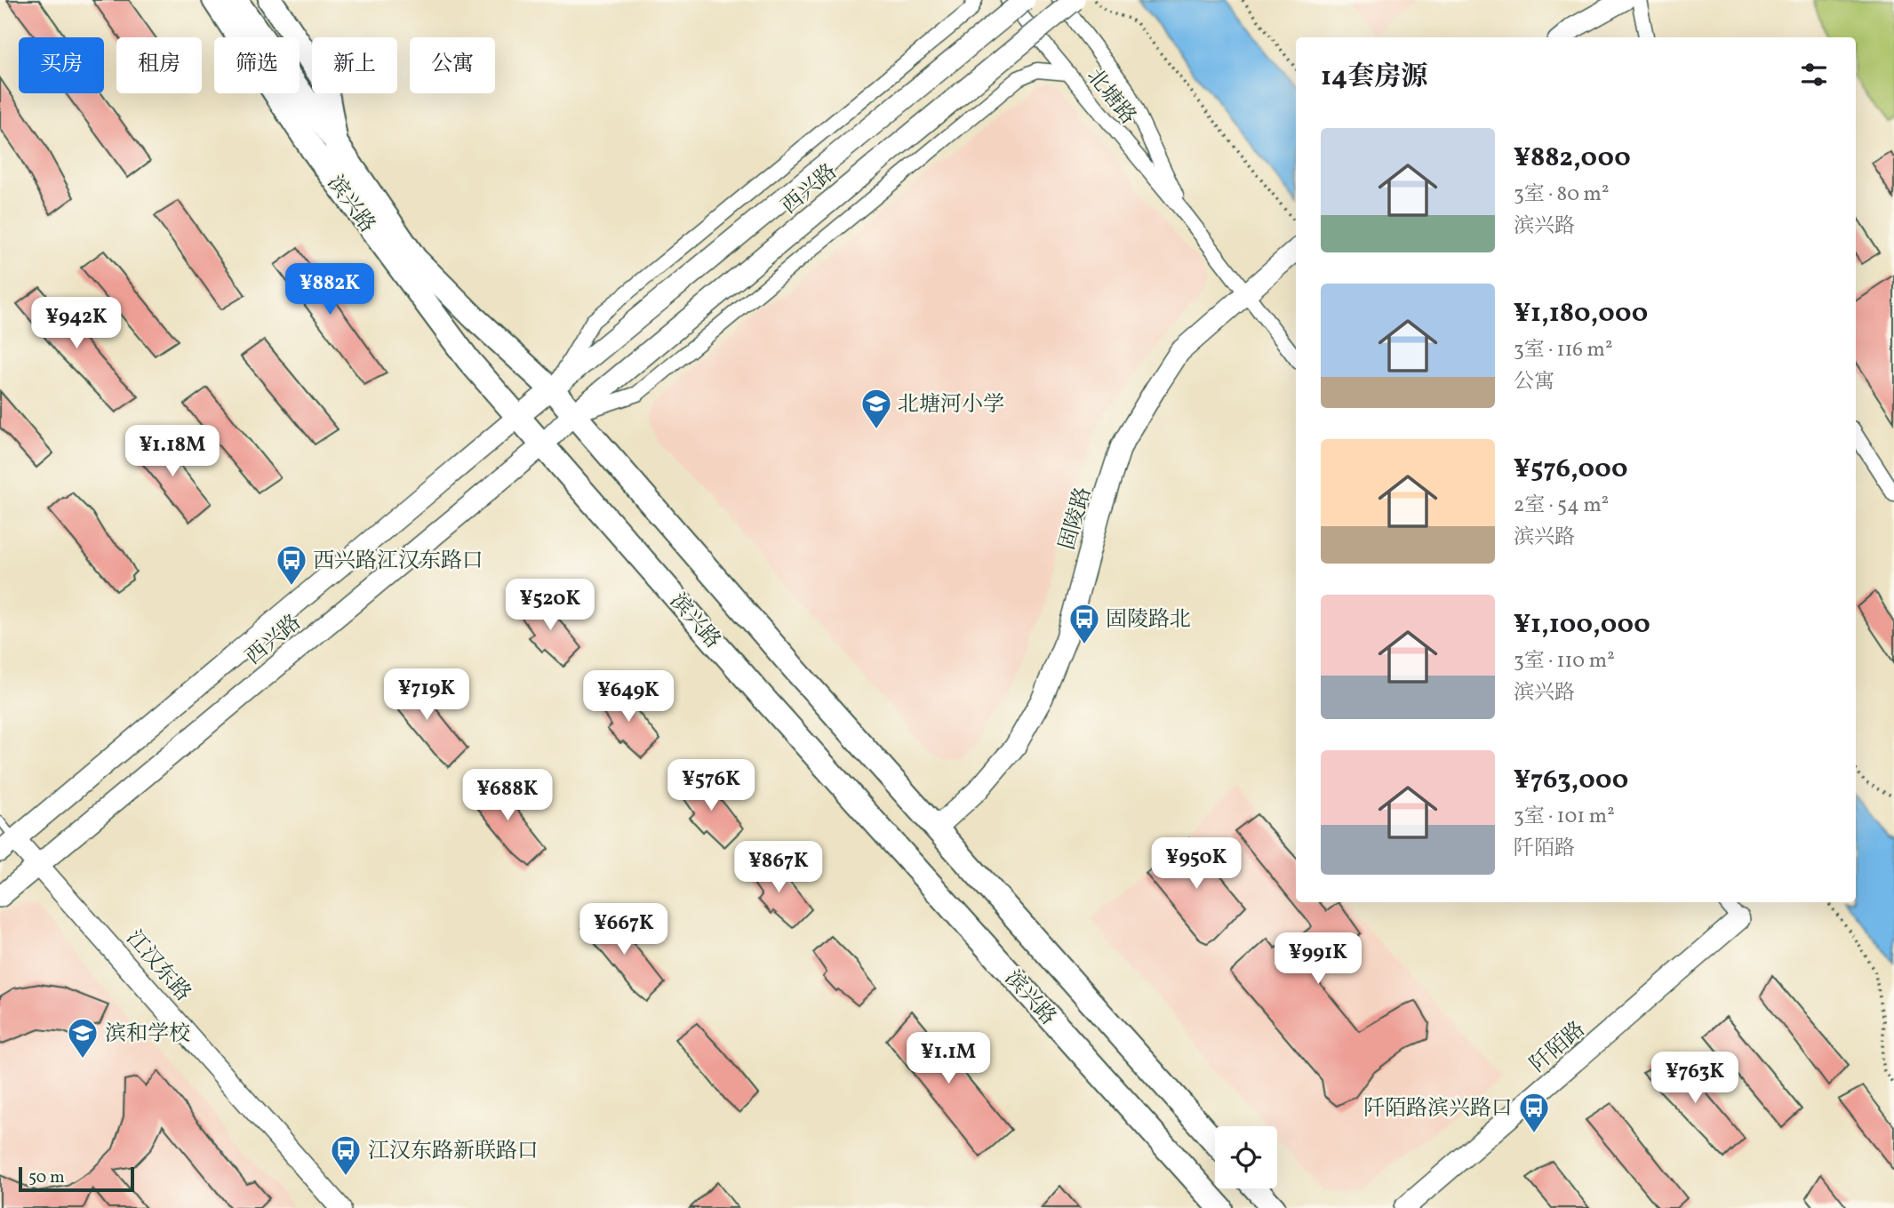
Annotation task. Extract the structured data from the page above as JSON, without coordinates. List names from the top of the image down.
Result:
{
  "streets": {
    "main road": [
      "西兴路",
      "滨兴路",
      "固陵路",
      "江汉东路",
      "阡陌路"
    ],
    "street": ["北塘路"]
  },
  "crossings": [
    ["北塘路", "西兴路"],
    ["北塘路", "固陵路"],
    ["西兴路", "滨兴路"],
    ["西兴路", "江汉东路"],
    ["滨兴路", "固陵路"]
  ],
  "places": {
    "school or university": ["北塘河小学", "滨和学校"],
    "bus stop": [
      "西兴路江汉东路口",
      "固陵路北",
      "阡陌路滨兴路口",
      "江汉东路新联路口"
    ]
  },
  "scale_bar": "50 m",
  "page": {
    "chip": [
      "买房",
      "租房",
      "筛选",
      "新上",
      "公寓"
    ],
    "heading": "14套房源",
    "list": [
      {
        "name": "¥882,000",
        "note": "3室 · 80 m² · 滨兴路"
      },
      {
        "name": "¥1,180,000",
        "note": "3室 · 116 m² · 公寓"
      },
      {
        "name": "¥576,000",
        "note": "2室 · 54 m² · 滨兴路"
      },
      {
        "name": "¥1,100,000",
        "note": "3室 · 110 m² · 滨兴路"
      },
      {
        "name": "¥763,000",
        "note": "3室 · 101 m² · 阡陌路"
      }
    ],
    "price": [
      "¥882K",
      "¥942K",
      "¥1.18M",
      "¥520K",
      "¥719K",
      "¥649K",
      "¥576K",
      "¥688K",
      "¥950K",
      "¥867K",
      "¥667K",
      "¥991K",
      "¥1.1M",
      "¥763K"
    ],
    "scale": "50 m"
  }
}
